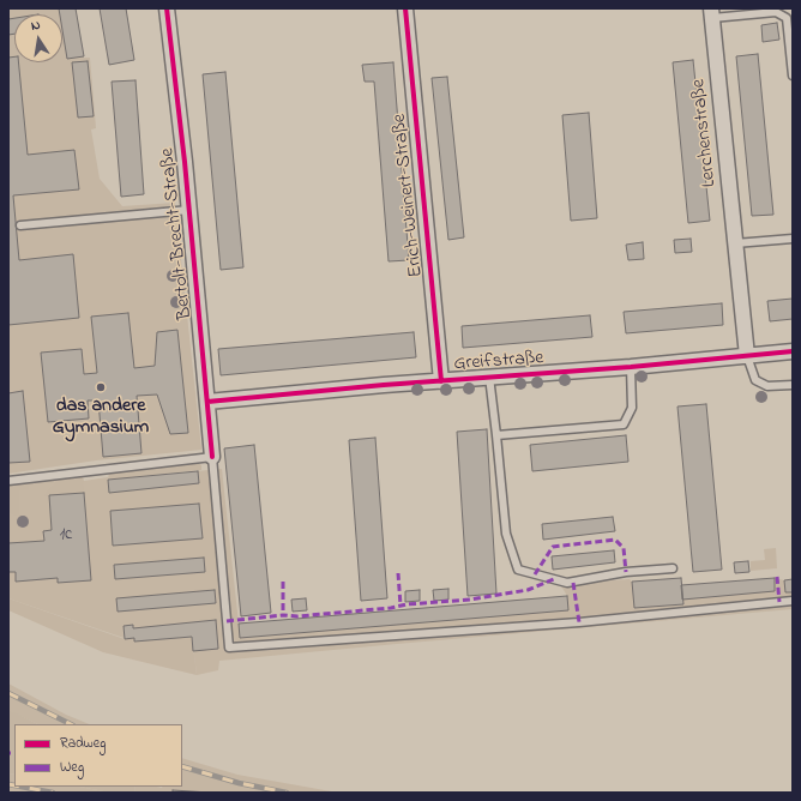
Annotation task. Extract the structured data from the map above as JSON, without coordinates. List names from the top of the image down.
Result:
{
  "streets": {
    "street": [
      "Lerchenstraße",
      "Erich-Weinert-Straße",
      "Bertolt-Brecht-Straße",
      "Greifstraße"
    ]
  },
  "crossings": [
    ["Lerchenstraße", "Greifstraße"],
    ["Erich-Weinert-Straße", "Greifstraße"],
    ["Bertolt-Brecht-Straße", "Greifstraße"]
  ],
  "places": ["das andere Gymnasium"],
  "house_numbers": ["1c"],
  "legend": ["Radweg", "Weg"],
  "north": "top"
}
